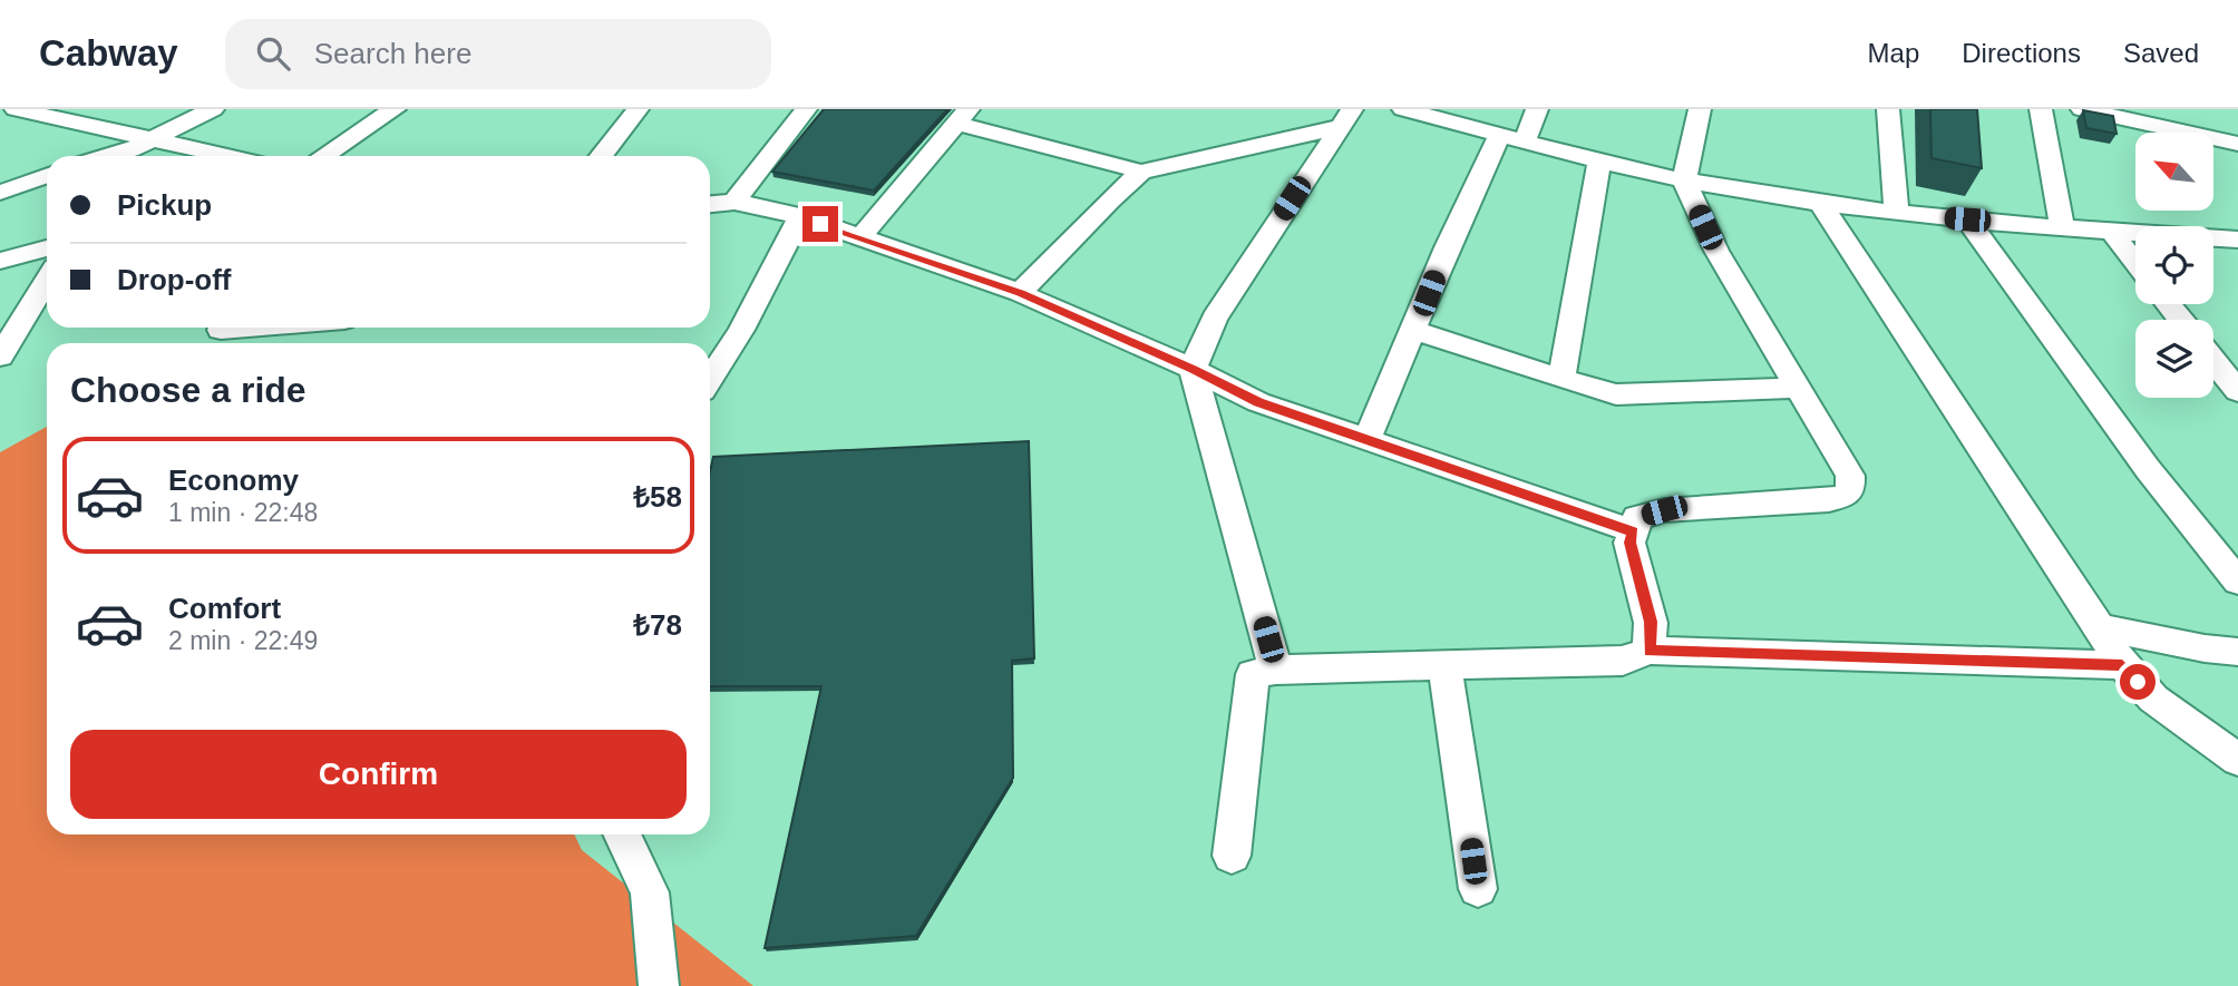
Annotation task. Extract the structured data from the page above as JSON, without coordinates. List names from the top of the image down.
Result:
{
  "north": "top left",
  "page": {
    "header": "Cabway",
    "search": "Search here",
    "nav": ["Map", "Directions", "Saved"],
    "banner": ["Pickup", "Drop-off"],
    "heading": "Choose a ride",
    "list": [
      {
        "name": "Economy",
        "note": "1 min · 22:48",
        "value": "₺58"
      },
      {
        "name": "Comfort",
        "note": "2 min · 22:49",
        "value": "₺78"
      }
    ],
    "buttons": "Confirm"
  }
}
